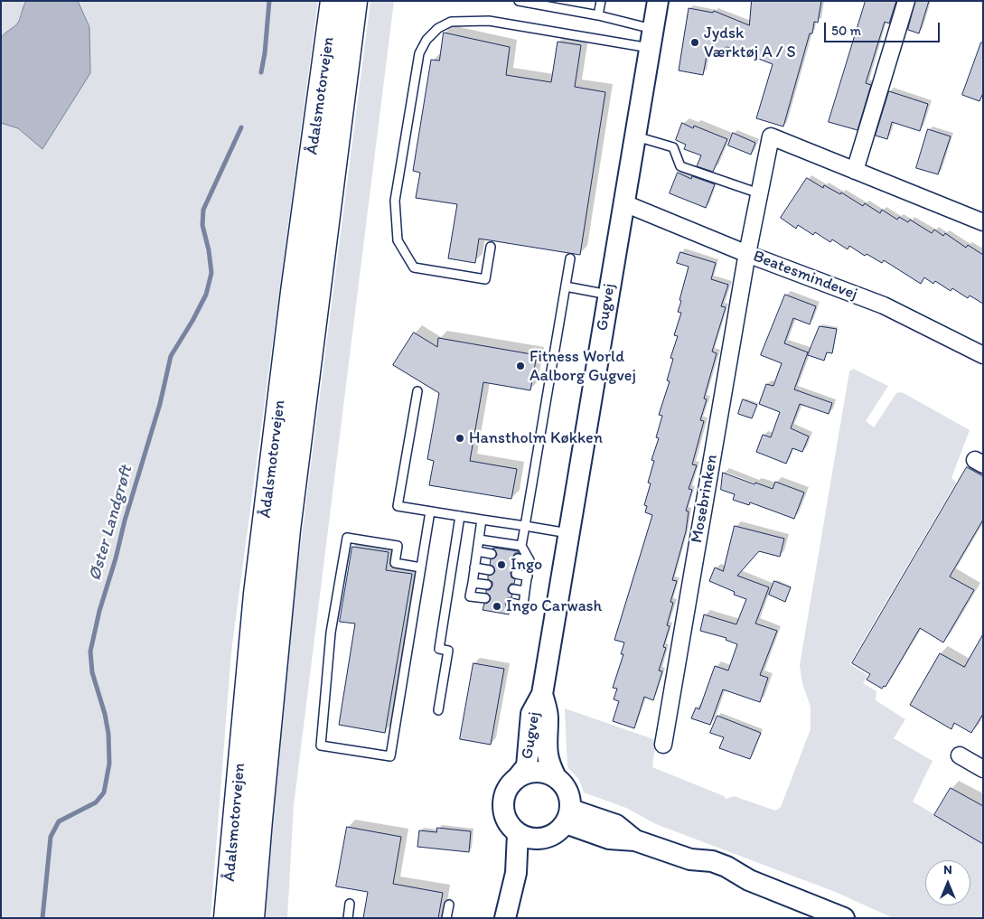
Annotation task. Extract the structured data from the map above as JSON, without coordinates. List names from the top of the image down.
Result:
{
  "streets": {
    "highway": ["Ådalsmotorvejen"],
    "street": ["Beatesmindevej", "Gugvej", "Mosebrinken"]
  },
  "crossings": [
    ["Beatesmindevej", "Gugvej"],
    ["Beatesmindevej", "Mosebrinken"]
  ],
  "water": ["Øster Landgrøft"],
  "places": [
    "Jydsk Værktøj A / S",
    "Fitness World Aalborg Gugvej",
    "Hanstholm Køkken",
    "Ingo",
    "Ingo Carwash"
  ],
  "scale_bar": "50 m",
  "north": "top"
}
